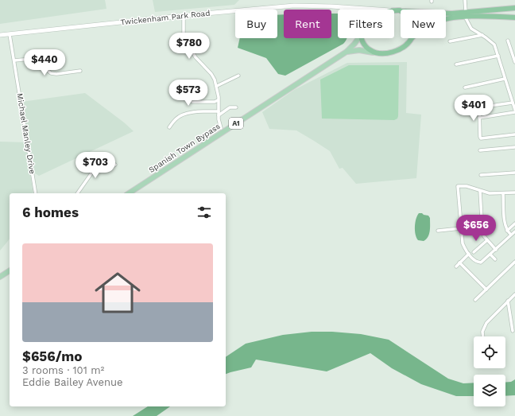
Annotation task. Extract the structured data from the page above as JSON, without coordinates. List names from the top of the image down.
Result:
{
  "streets": {
    "highway": ["A1"],
    "main road": ["Twickenham Park Road", "Spanish Town Bypass"],
    "street": ["Michael Manley Drive"]
  },
  "crossings": [
    ["Twickenham Park Road", "Michael Manley Drive"],
    ["A1", "Spanish Town Bypass"]
  ],
  "page": {
    "chip": [
      "Buy",
      "Rent",
      "Filters",
      "New"
    ],
    "price": [
      "$780",
      "$440",
      "$573",
      "$401",
      "$703",
      "$656"
    ],
    "heading": "6 homes",
    "list": [
      {
        "name": "$656/mo",
        "note": "3 rooms · 101 m² · Eddie Bailey Avenue"
      }
    ]
  }
}
